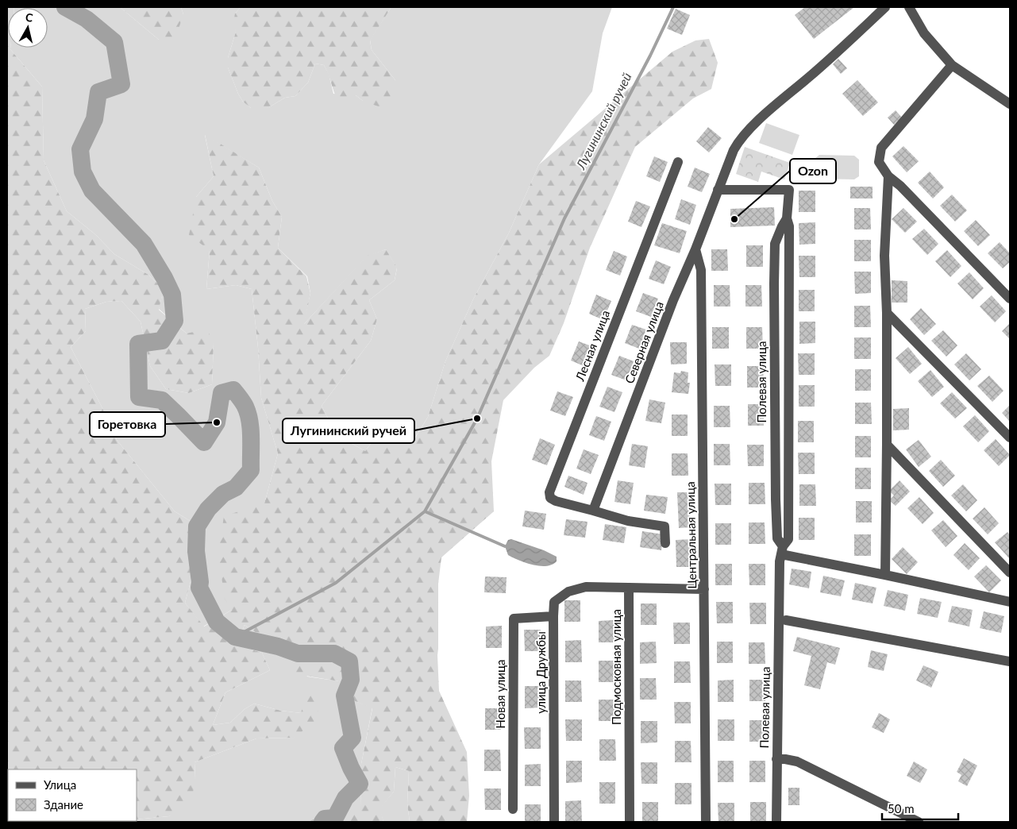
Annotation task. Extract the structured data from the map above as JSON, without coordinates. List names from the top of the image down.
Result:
{
  "streets": {
    "street": [
      "Северная улица",
      "Лесная улица",
      "Полевая улица",
      "Центральная улица",
      "Подмосковная улица",
      "улица Дружбы",
      "Новая улица"
    ]
  },
  "crossings": [
    ["Северная улица", "Лесная улица"],
    ["Северная улица", "Полевая улица"],
    ["Северная улица", "Центральная улица"],
    ["Подмосковная улица", "улица Дружбы"],
    ["улица Дружбы", "Новая улица"]
  ],
  "water": ["Лугининский ручей"],
  "places": ["Ozon", "Лугининский ручей", "Горетовка"],
  "legend": ["Улица", "Здание"],
  "scale_bar": "50 m",
  "north": "top"
}
